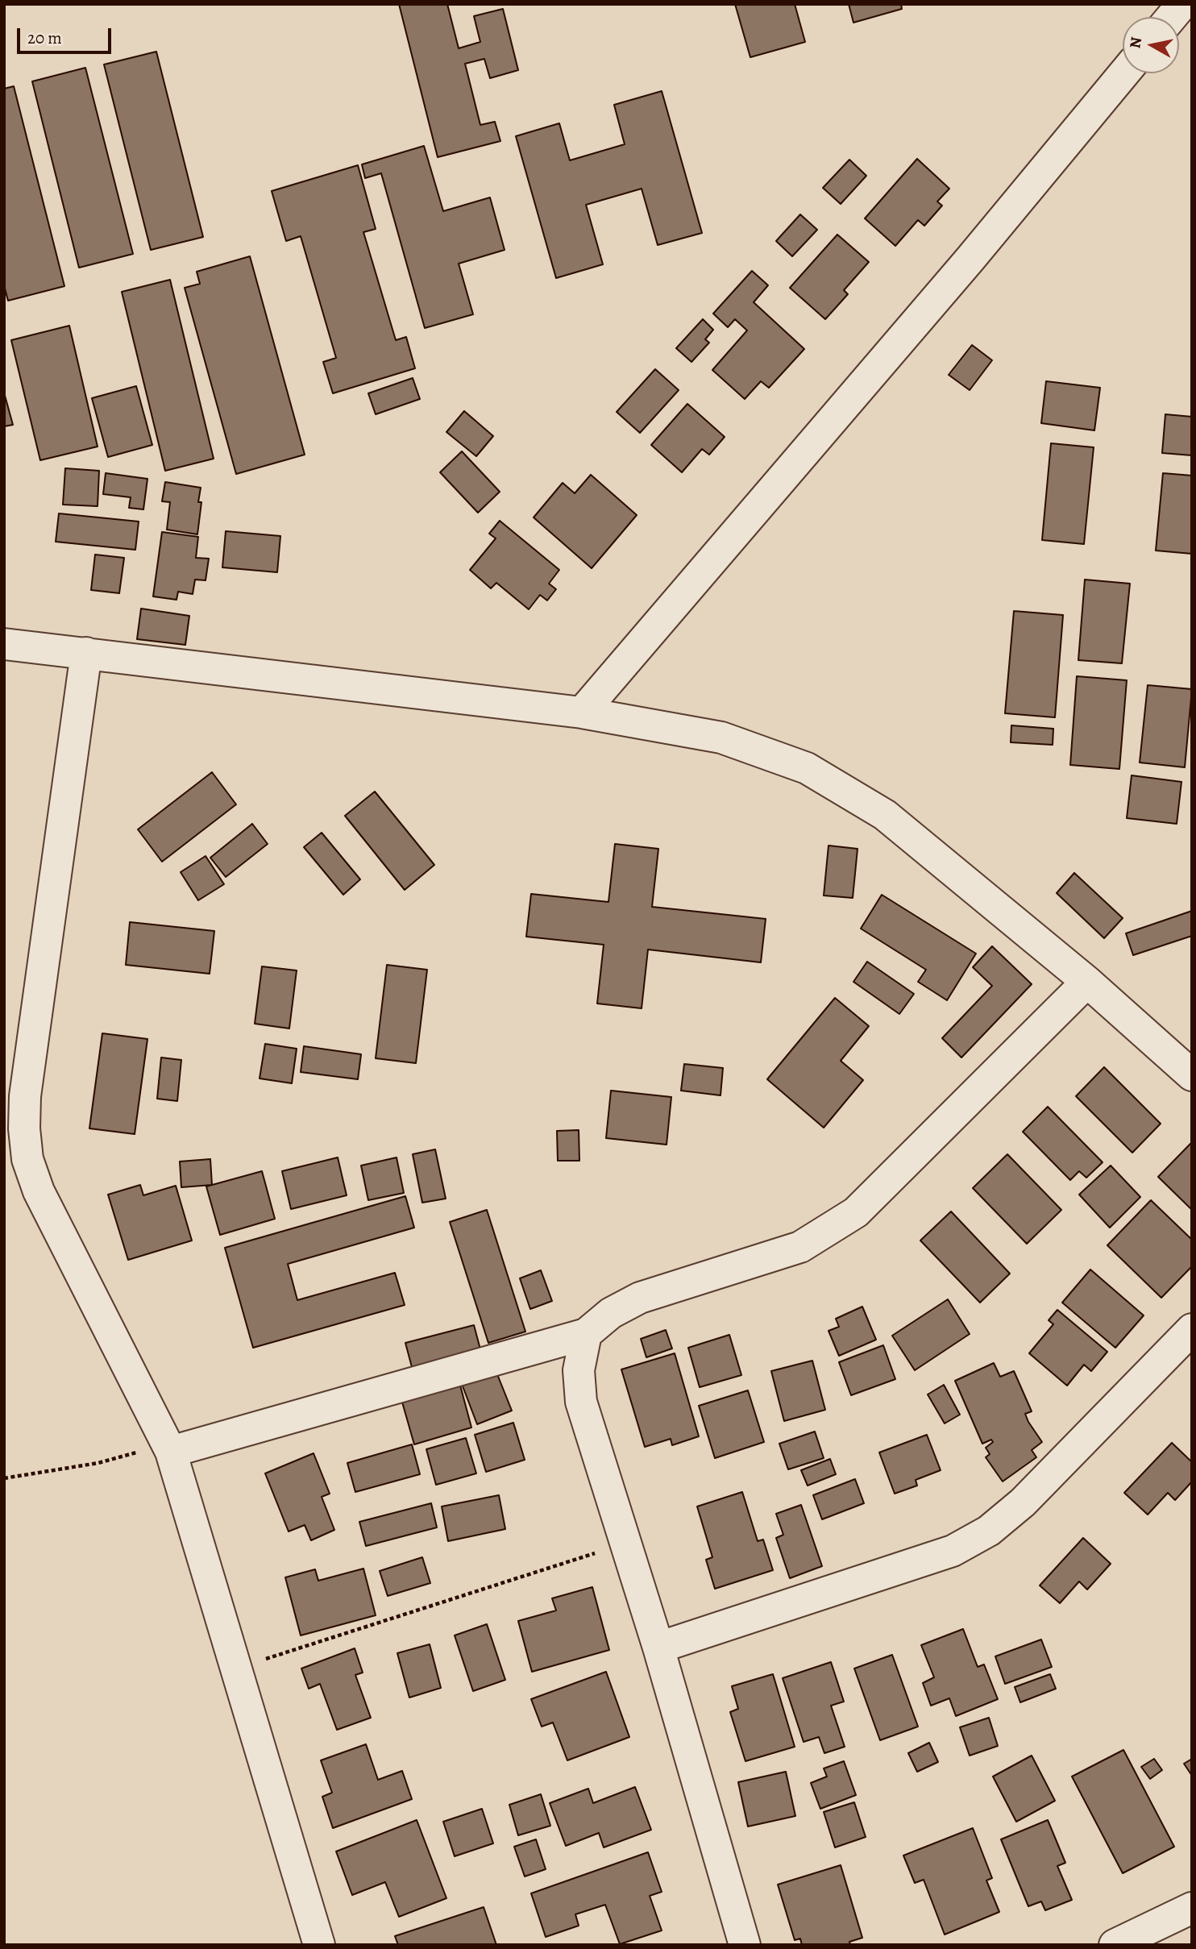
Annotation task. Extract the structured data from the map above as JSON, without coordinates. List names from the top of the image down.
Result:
{
  "scale_bar": "20 m",
  "north": "left"
}
